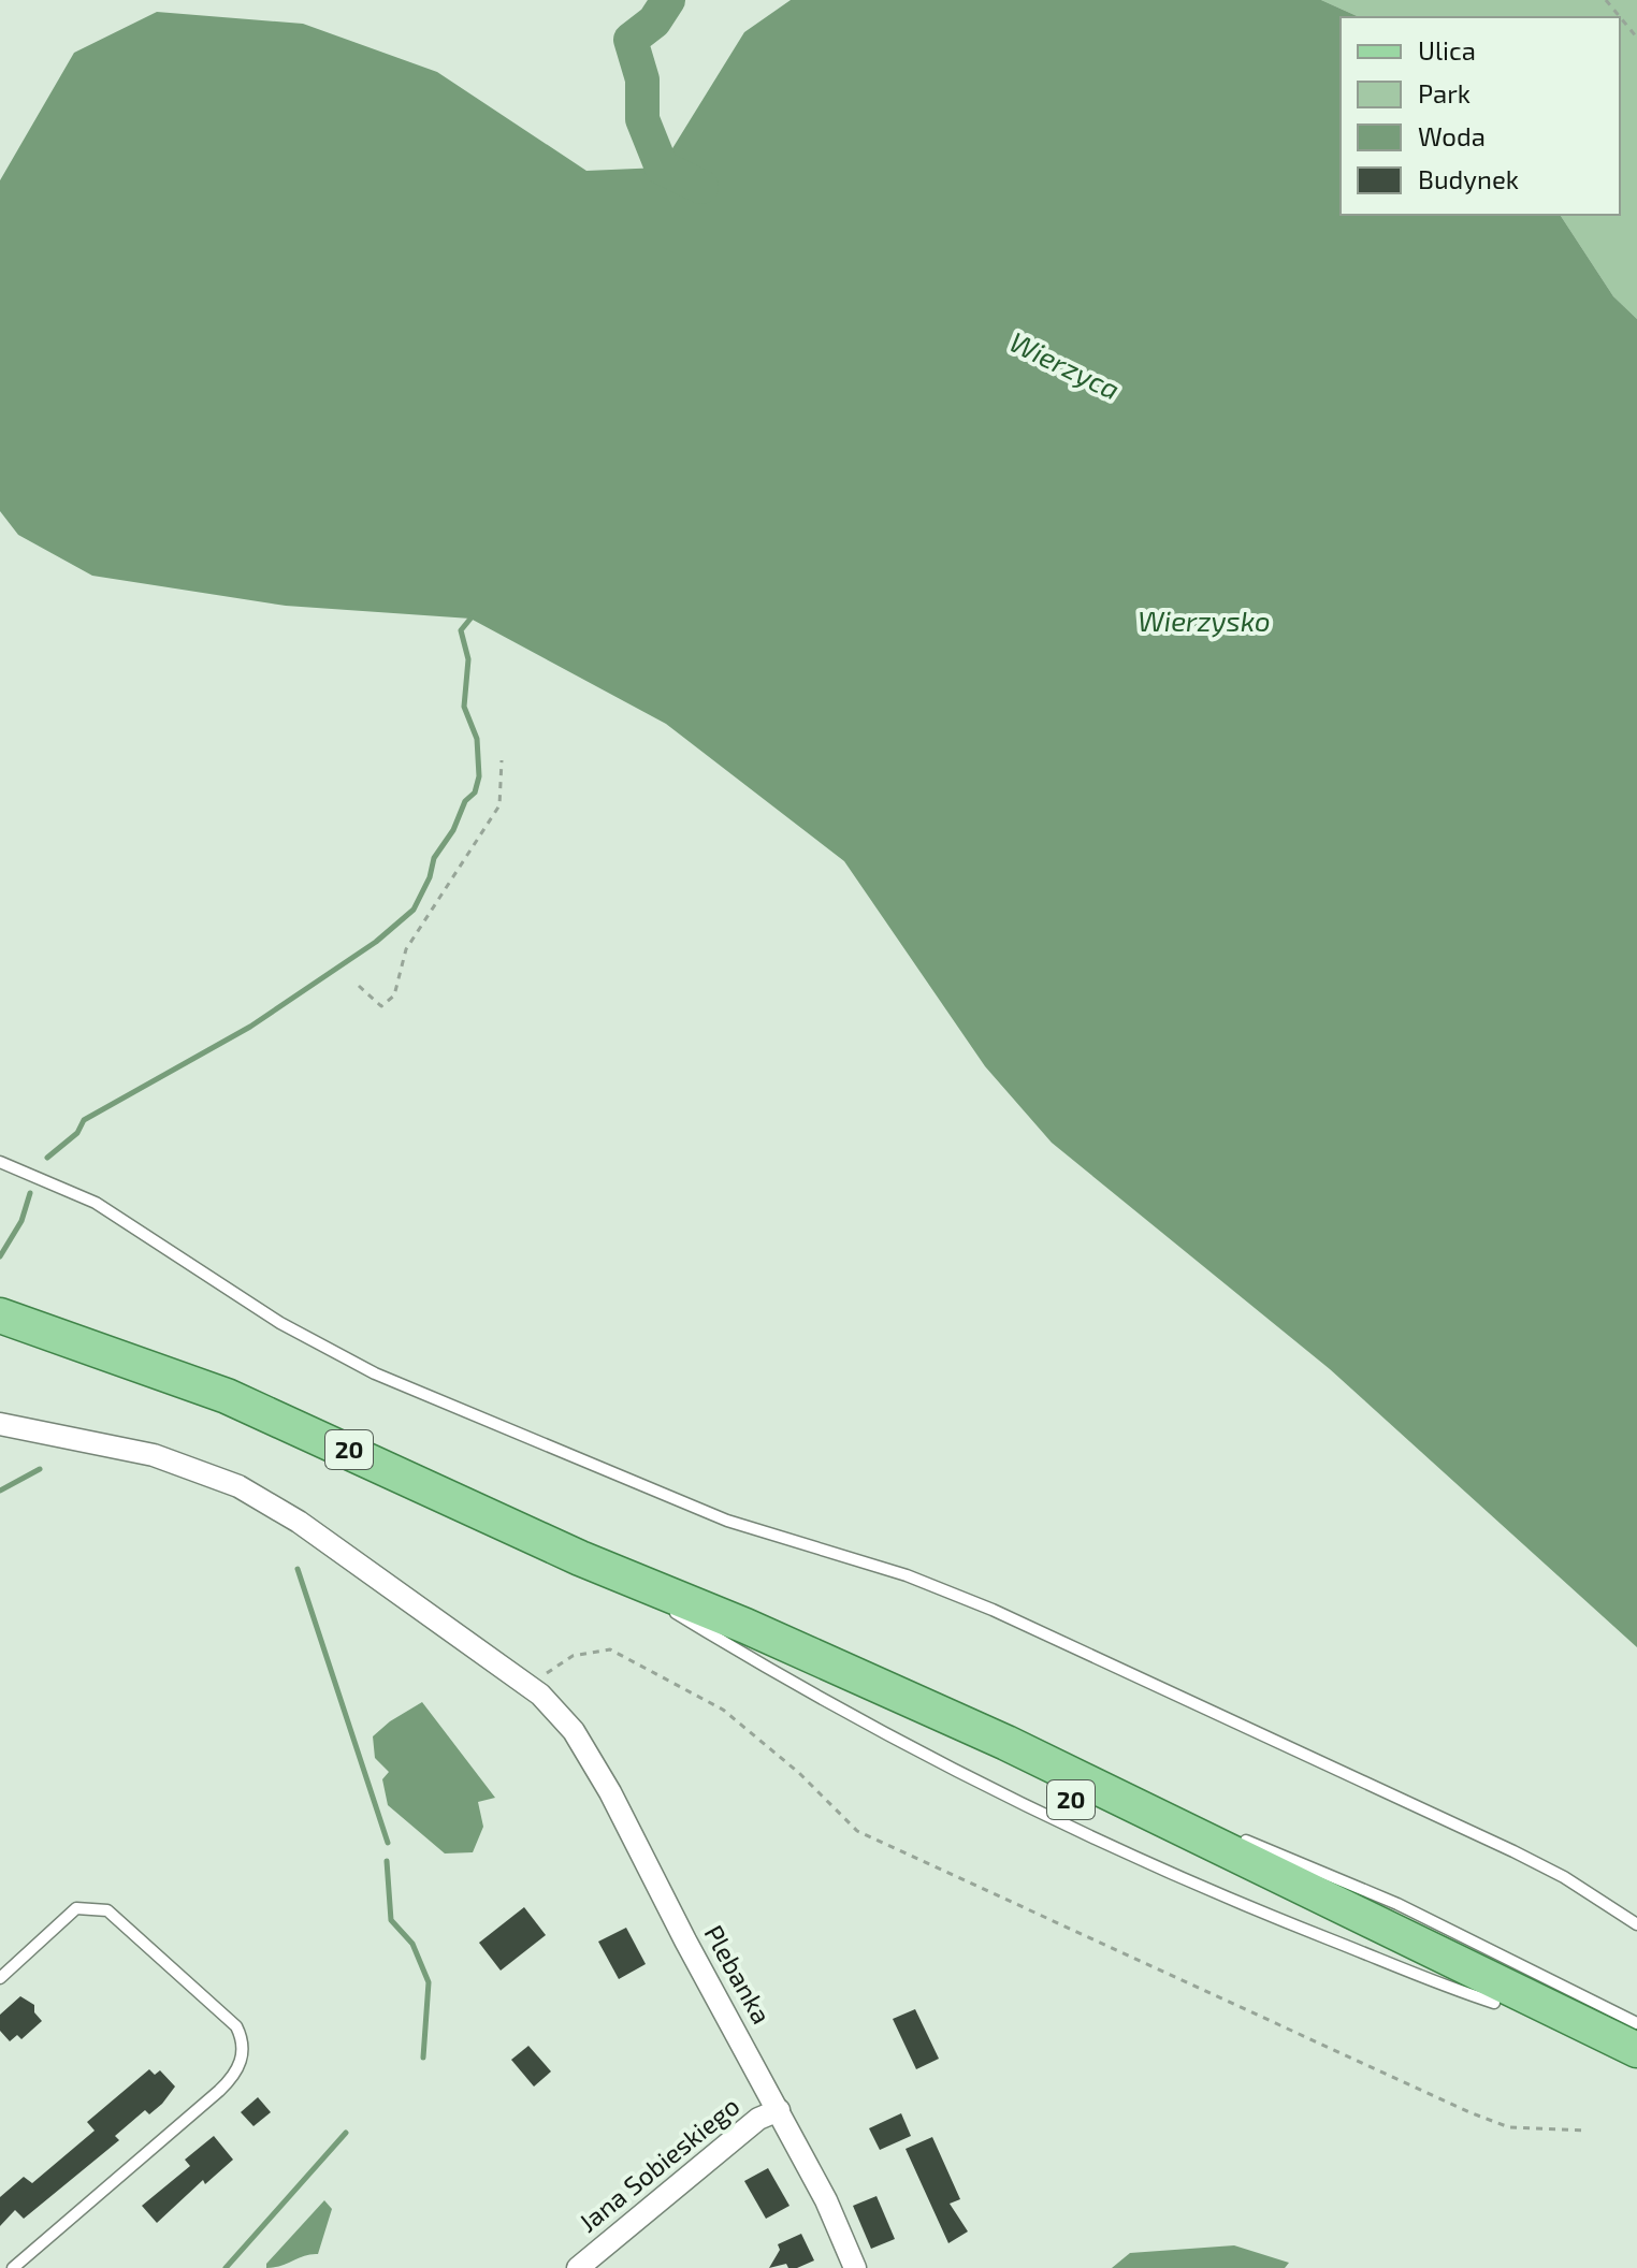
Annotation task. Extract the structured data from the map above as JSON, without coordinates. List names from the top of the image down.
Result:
{
  "streets": {
    "main road": ["20"],
    "street": ["Plebanka", "Jana Sobieskiego"]
  },
  "crossings": [
    ["Plebanka", "Jana Sobieskiego"]
  ],
  "water": ["Wierzyca", "Wierzysko"],
  "legend": [
    "Ulica",
    "Park",
    "Woda",
    "Budynek"
  ]
}
